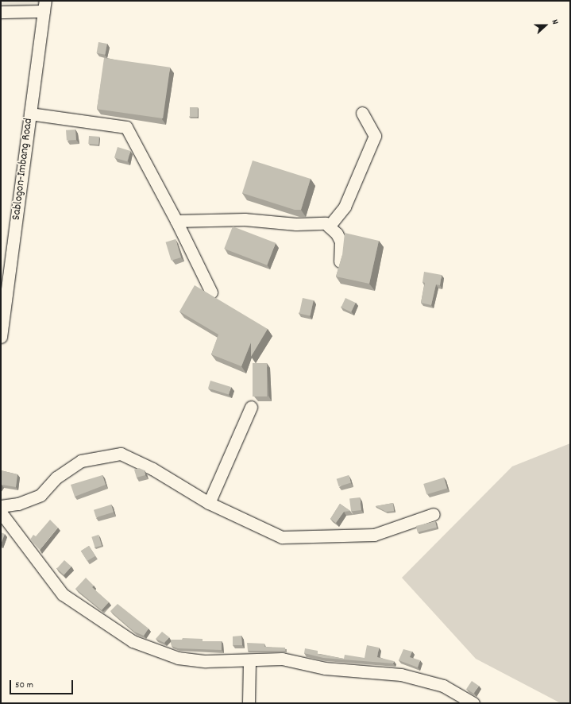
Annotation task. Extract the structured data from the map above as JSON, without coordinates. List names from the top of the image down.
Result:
{
  "streets": {
    "street": ["Sablogon-Imbang Road"]
  },
  "scale_bar": "50 m",
  "north": "right"
}
